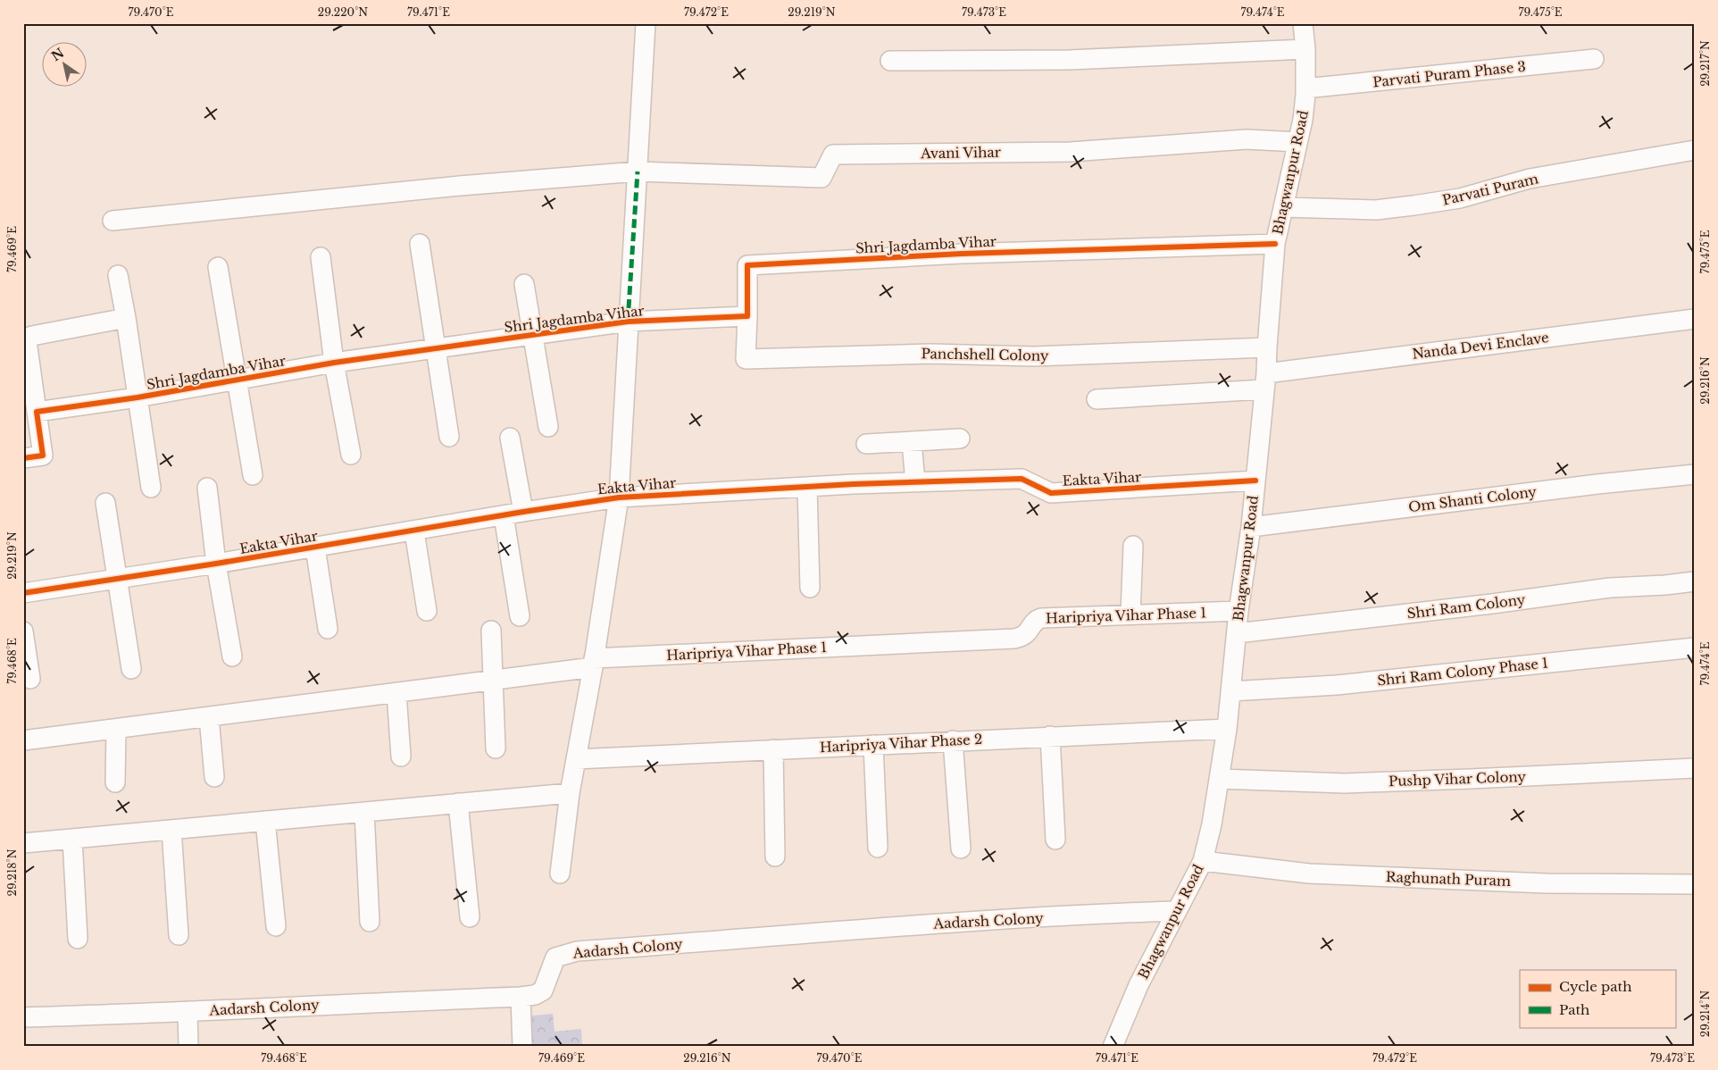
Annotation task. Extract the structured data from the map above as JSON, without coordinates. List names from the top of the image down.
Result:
{
  "streets": {
    "street": [
      "Parvati Puram Phase 3",
      "Avani Vihar",
      "Bhagwanpur Road",
      "Parvati Puram",
      "Shri Jagdamba Vihar",
      "Nanda Devi Enclave",
      "Panchshell Colony",
      "Eakta Vihar",
      "Om Shanti Colony",
      "Shri Ram Colony",
      "Haripriya Vihar Phase 1",
      "Shri Ram Colony Phase 1",
      "Haripriya Vihar Phase 2",
      "Pushp Vihar Colony",
      "Raghunath Puram",
      "Aadarsh Colony"
    ]
  },
  "crossings": [
    ["Parvati Puram Phase 3", "Bhagwanpur Road"],
    ["Avani Vihar", "Bhagwanpur Road"],
    ["Bhagwanpur Road", "Parvati Puram"],
    ["Bhagwanpur Road", "Shri Jagdamba Vihar"],
    ["Bhagwanpur Road", "Nanda Devi Enclave"],
    ["Bhagwanpur Road", "Panchshell Colony"],
    ["Bhagwanpur Road", "Eakta Vihar"],
    ["Bhagwanpur Road", "Om Shanti Colony"],
    ["Bhagwanpur Road", "Shri Ram Colony"],
    ["Bhagwanpur Road", "Haripriya Vihar Phase 1"],
    ["Bhagwanpur Road", "Shri Ram Colony Phase 1"],
    ["Bhagwanpur Road", "Haripriya Vihar Phase 2"],
    ["Bhagwanpur Road", "Pushp Vihar Colony"],
    ["Bhagwanpur Road", "Raghunath Puram"],
    ["Bhagwanpur Road", "Aadarsh Colony"],
    ["Shri Jagdamba Vihar", "Panchshell Colony"]
  ],
  "legend": ["Cycle path", "Path"],
  "north": "top left",
  "coordinates": [
    "79.470°E",
    "29.220°N",
    "79.471°E",
    "79.472°E",
    "29.219°N",
    "79.473°E",
    "79.474°E",
    "79.475°E",
    "29.217°N",
    "79.469°E",
    "29.216°N",
    "79.468°E",
    "29.218°N",
    "29.214°N"
  ]
}
